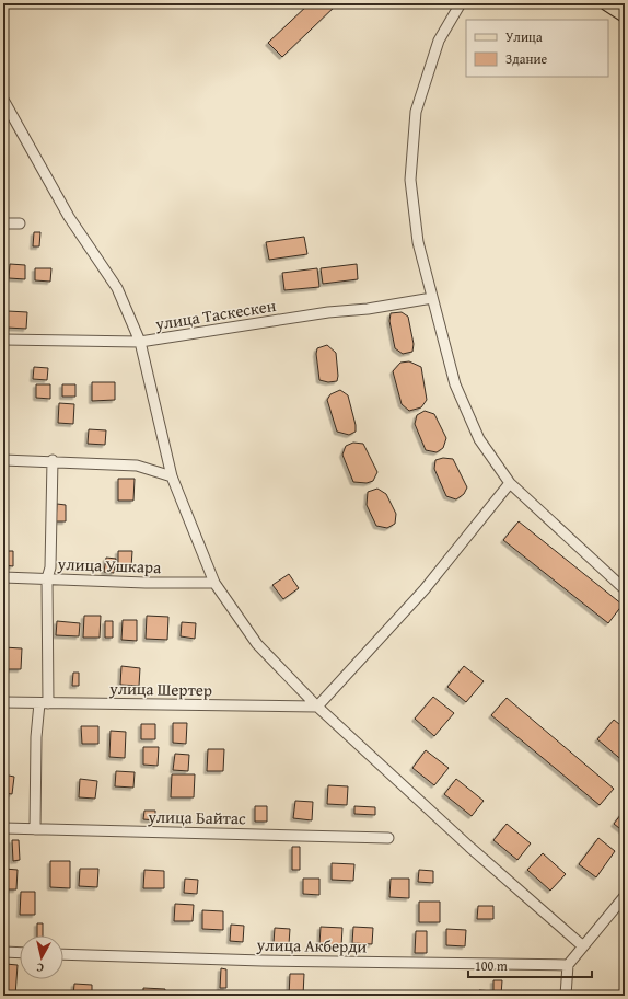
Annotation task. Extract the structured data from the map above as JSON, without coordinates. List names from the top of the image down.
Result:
{
  "streets": {
    "street": [
      "улица Таскескен",
      "улица Ушкара",
      "улица Шертер",
      "улица Байтас",
      "улица Акберди"
    ]
  },
  "legend": ["Улица", "Здание"],
  "scale_bar": "100 m",
  "north": "bottom"
}
